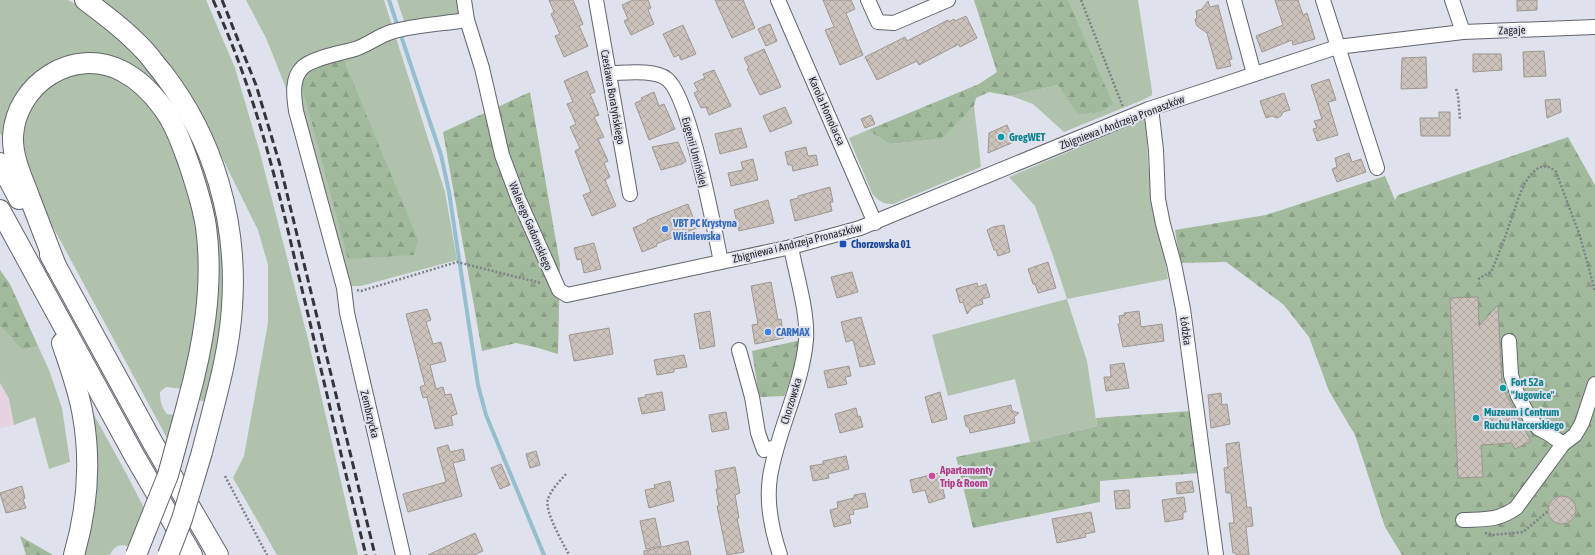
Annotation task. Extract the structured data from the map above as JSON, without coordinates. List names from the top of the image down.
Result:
{
  "streets": {
    "street": [
      "Zagaje",
      "Czesława Boratyńskiego",
      "Karola Homolacsa",
      "Zbigniewa i Andrzeja Pronaszków",
      "Eugenii Umińskiej",
      "Walerego Gadomskiego",
      "Łódzka",
      "Chorzowska",
      "Zembrzycka"
    ]
  },
  "crossings": [
    ["Zagaje", "Zbigniewa i Andrzeja Pronaszków"],
    ["Czesława Boratyńskiego", "Eugenii Umińskiej"],
    ["Karola Homolacsa", "Zbigniewa i Andrzeja Pronaszków"],
    ["Zbigniewa i Andrzeja Pronaszków", "Eugenii Umińskiej"],
    ["Zbigniewa i Andrzeja Pronaszków", "Łódzka"],
    ["Zbigniewa i Andrzeja Pronaszków", "Chorzowska"],
    ["Walerego Gadomskiego", "Zembrzycka"]
  ],
  "places": {
    "other": [
      "GregWET",
      "VBT PC Krystyna Wiśniewska",
      "CARMAX",
      "Fort 52a \"Jugowice\"",
      "Muzeum i Centrum Ruchu Harcerskiego",
      "Apartamenty Trip & Room"
    ],
    "transit": ["Chorzowska 01"]
  }
}
